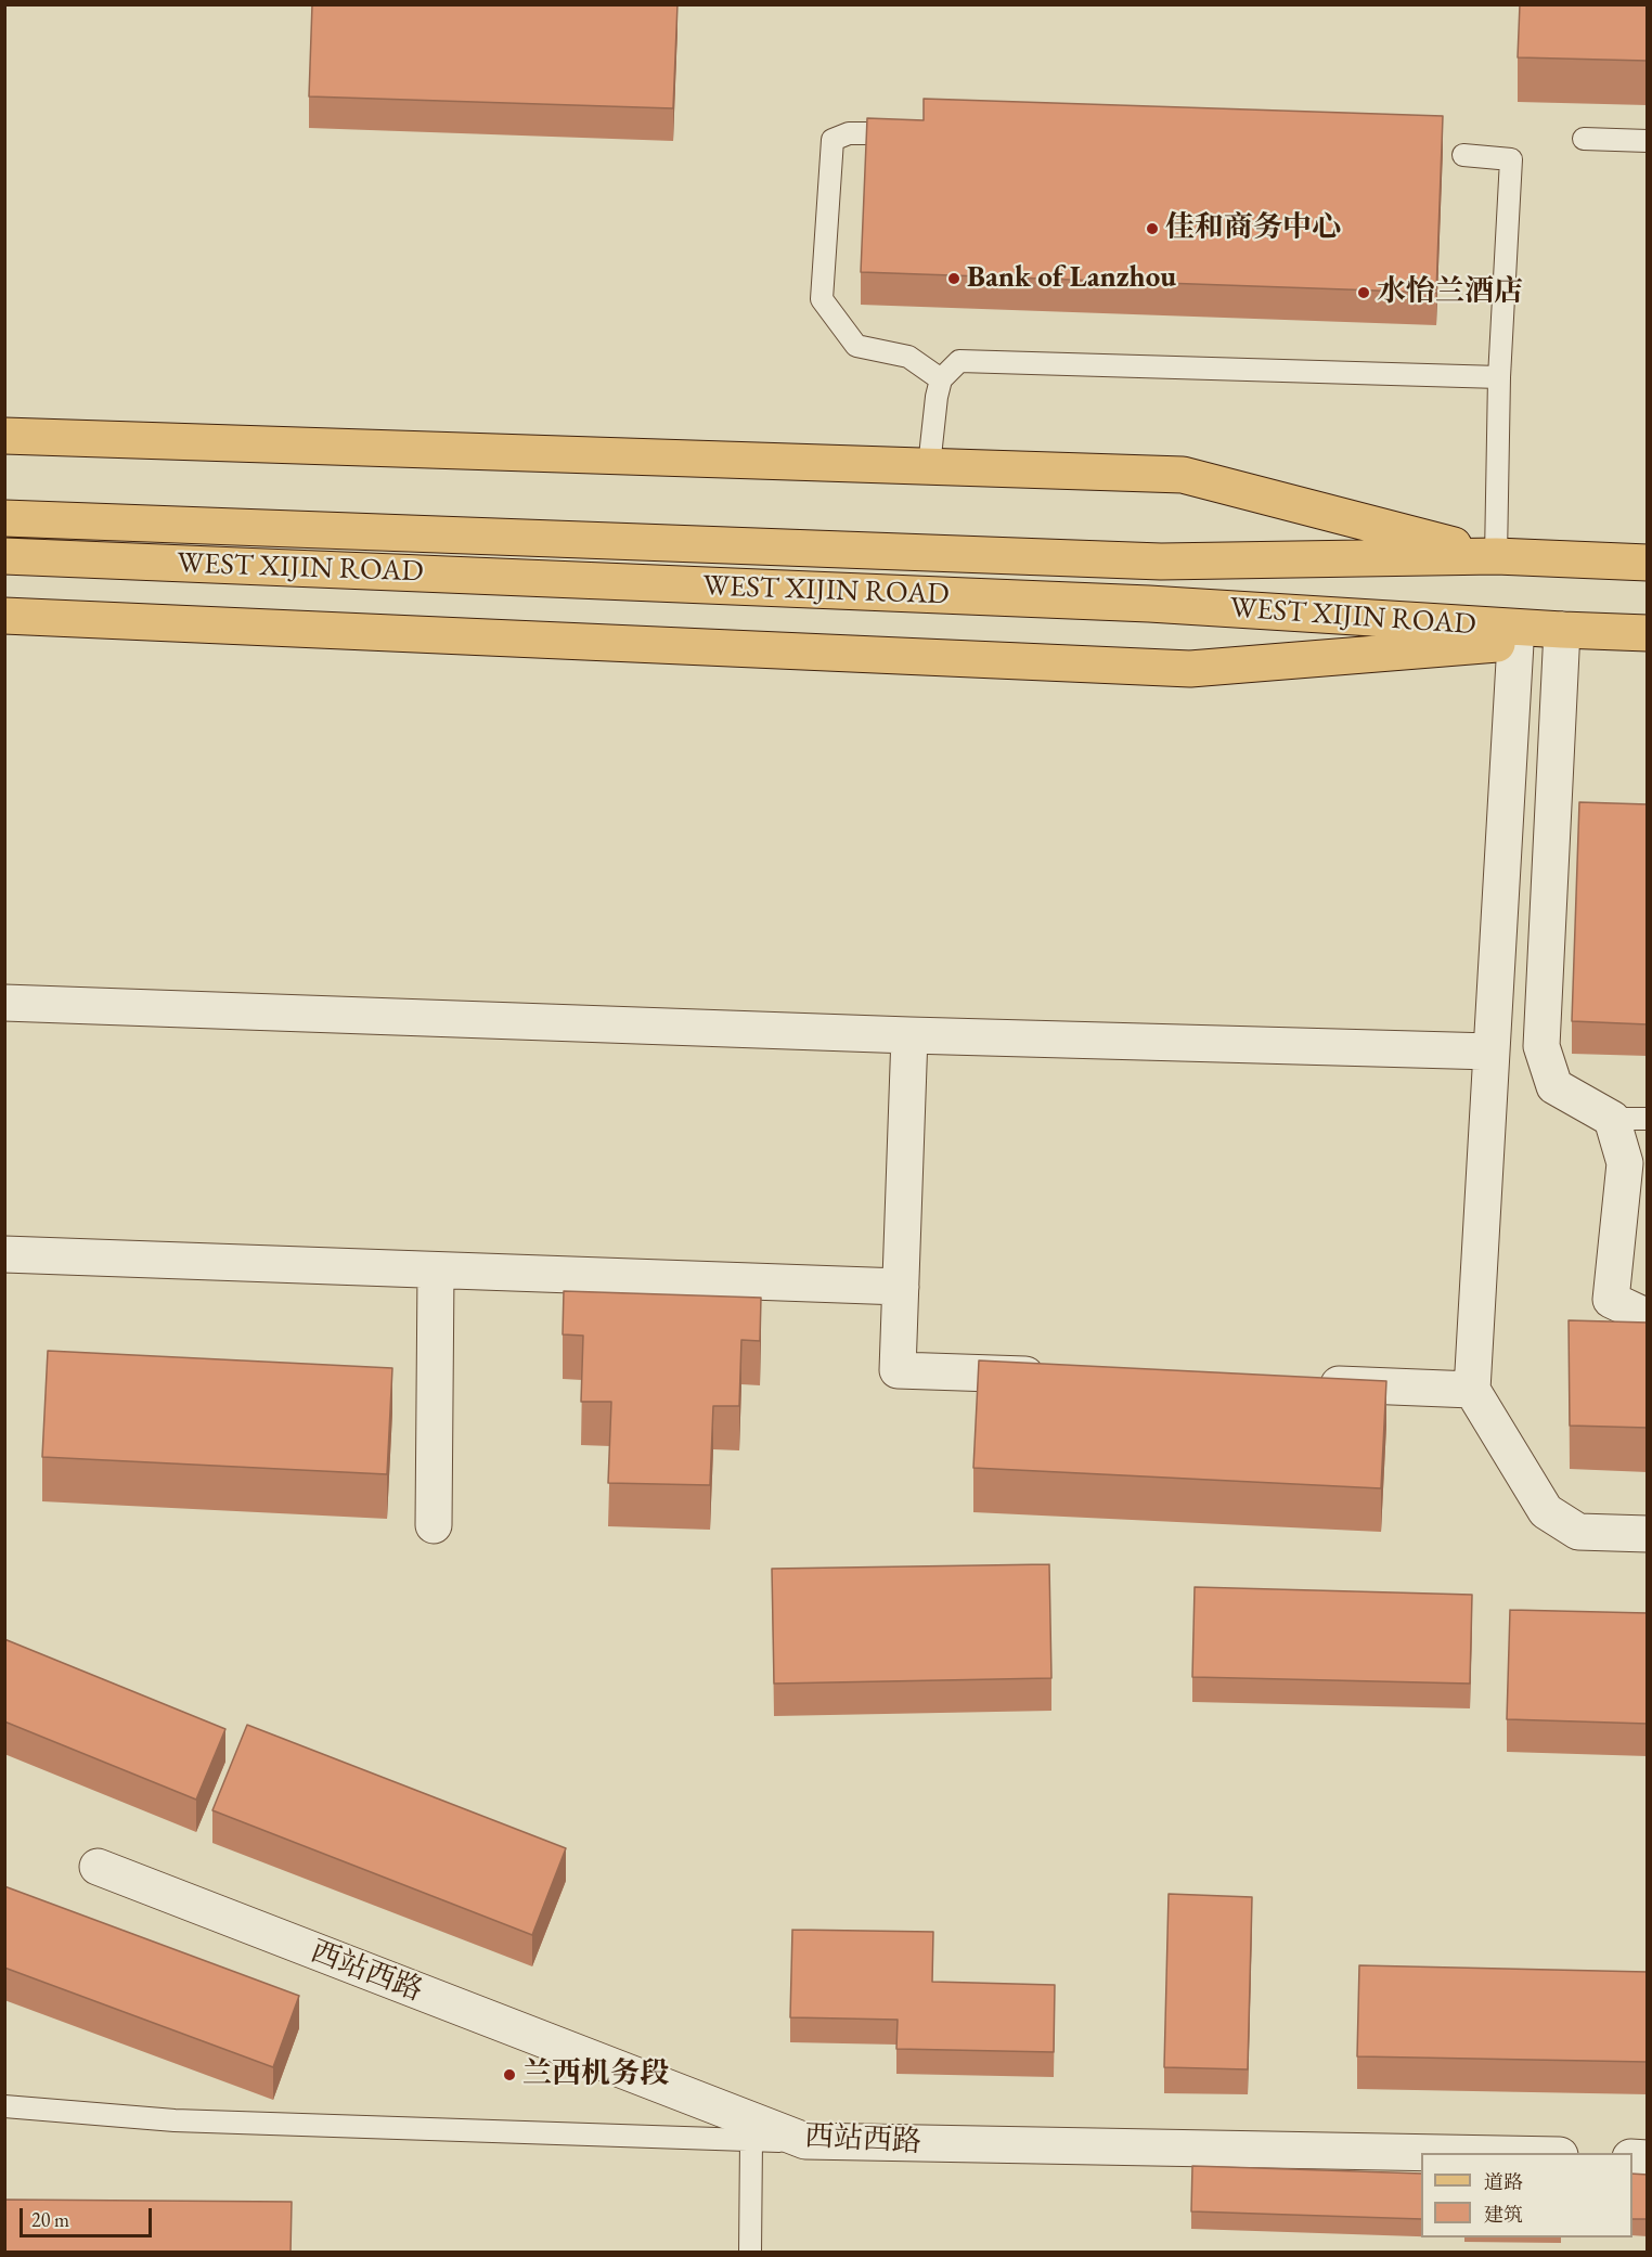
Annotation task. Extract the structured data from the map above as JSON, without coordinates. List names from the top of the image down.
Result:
{
  "streets": {
    "main road": ["WEST XIJIN ROAD"],
    "street": ["西站西路"]
  },
  "places": [
    "佳和商务中心",
    "Bank of Lanzhou",
    "水怡兰酒店",
    "兰西机务段"
  ],
  "legend": ["道路", "建筑"],
  "scale_bar": "20 m"
}
